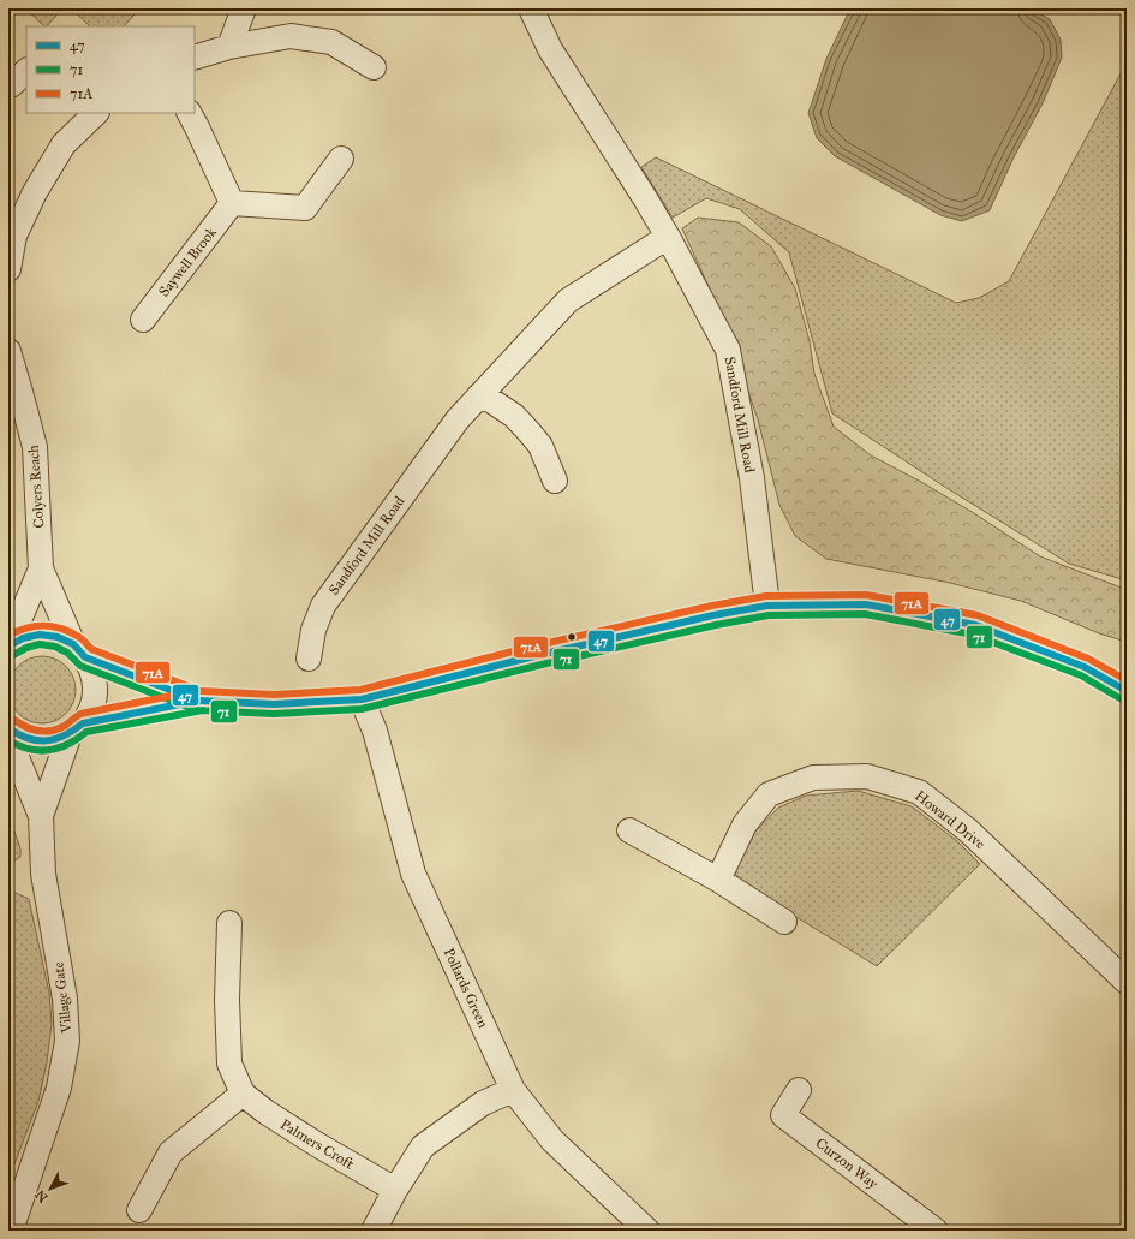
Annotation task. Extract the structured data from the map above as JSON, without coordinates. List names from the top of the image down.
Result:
{
  "streets": {
    "street": [
      "Saywell Brook",
      "Sandford Mill Road",
      "Colyers Reach",
      "Howard Drive",
      "Pollards Green",
      "Village Gate",
      "Palmers Croft",
      "Curzon Way"
    ]
  },
  "crossings": [
    ["Colyers Reach", "Village Gate"]
  ],
  "lines": ["transit line 71A", "transit line 47", "transit line 71"],
  "legend": ["47", "71", "71A"],
  "north": "bottom left"
}
